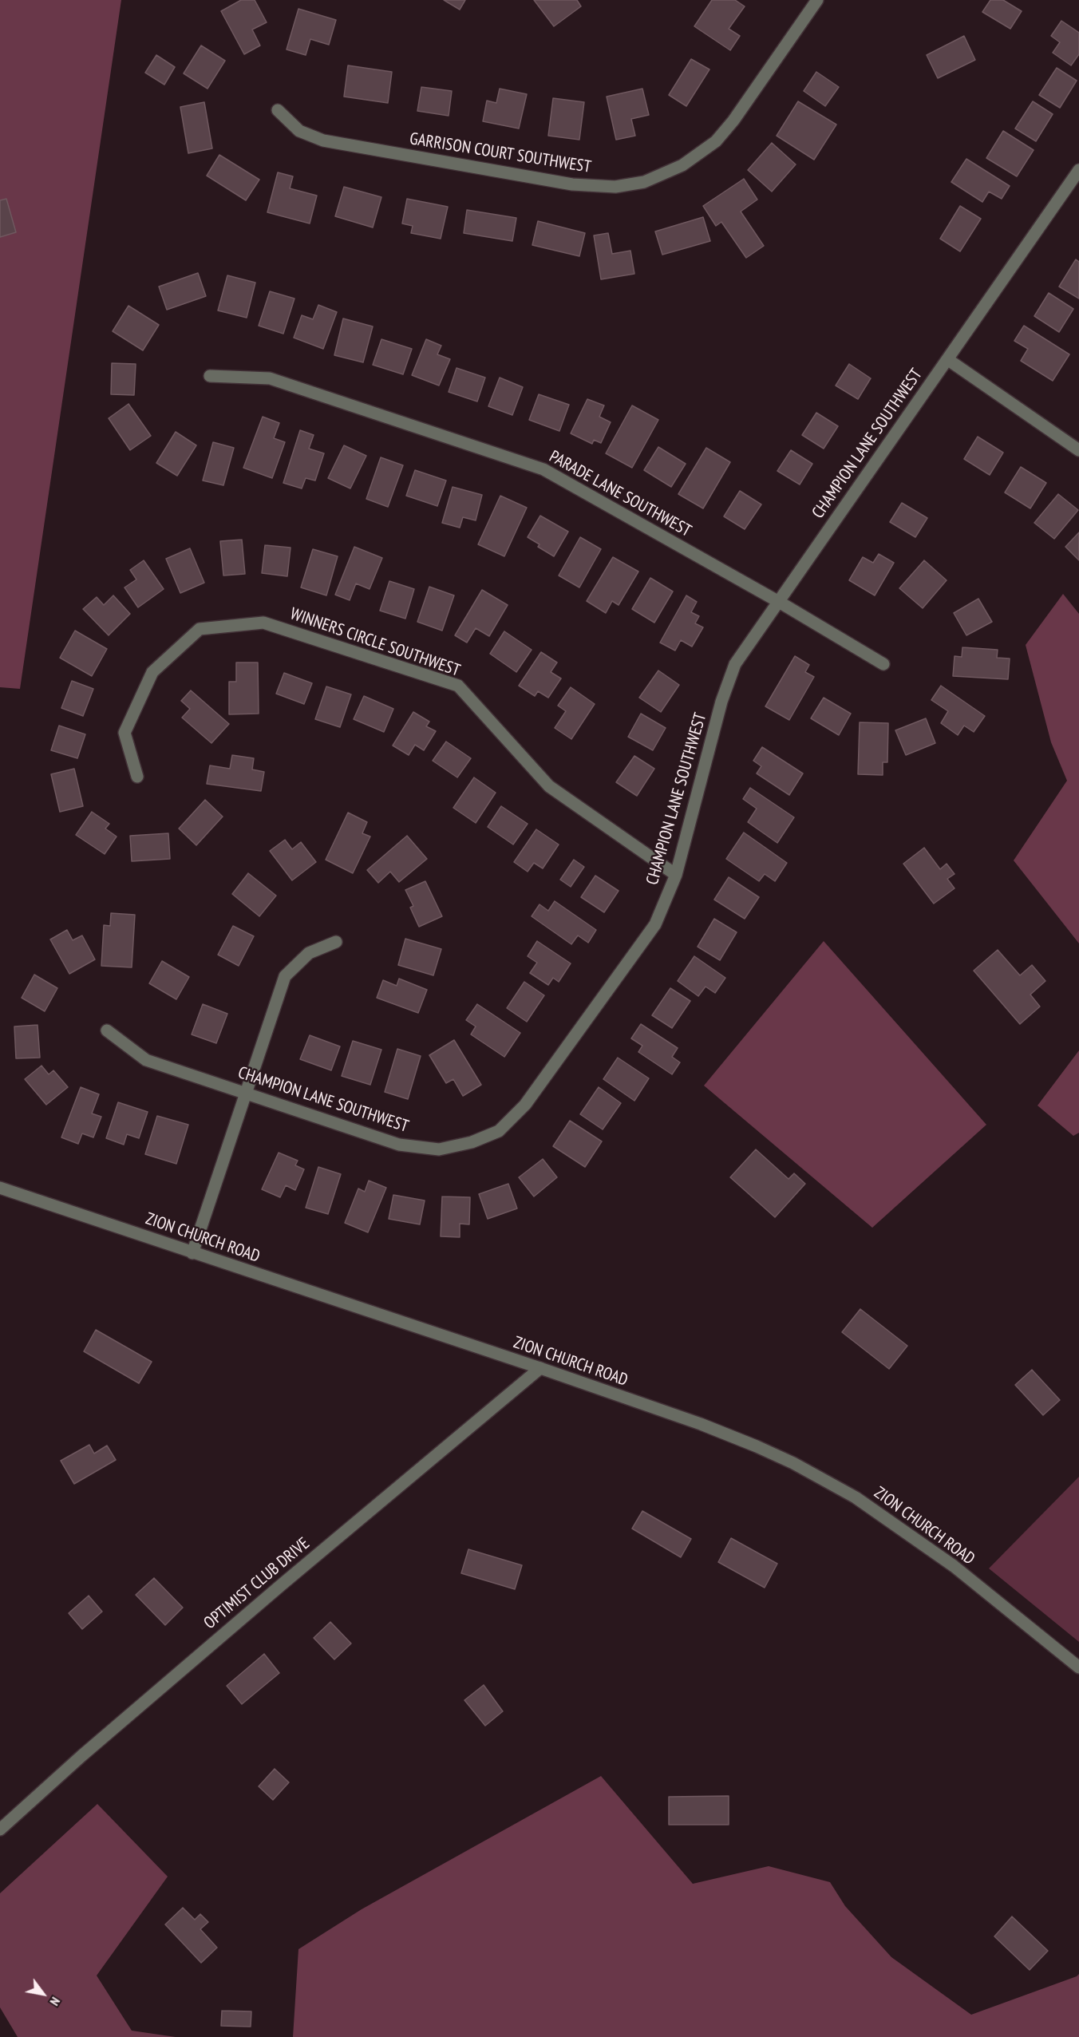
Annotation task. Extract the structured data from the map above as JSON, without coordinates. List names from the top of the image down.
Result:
{
  "streets": {
    "street": [
      "GARRISON COURT SOUTHWEST",
      "CHAMPION LANE SOUTHWEST",
      "PARADE LANE SOUTHWEST",
      "WINNERS CIRCLE SOUTHWEST",
      "ZION CHURCH ROAD",
      "OPTIMIST CLUB DRIVE"
    ]
  },
  "crossings": [
    ["CHAMPION LANE SOUTHWEST", "PARADE LANE SOUTHWEST"],
    ["CHAMPION LANE SOUTHWEST", "WINNERS CIRCLE SOUTHWEST"],
    ["ZION CHURCH ROAD", "OPTIMIST CLUB DRIVE"]
  ],
  "north": "bottom right"
}
